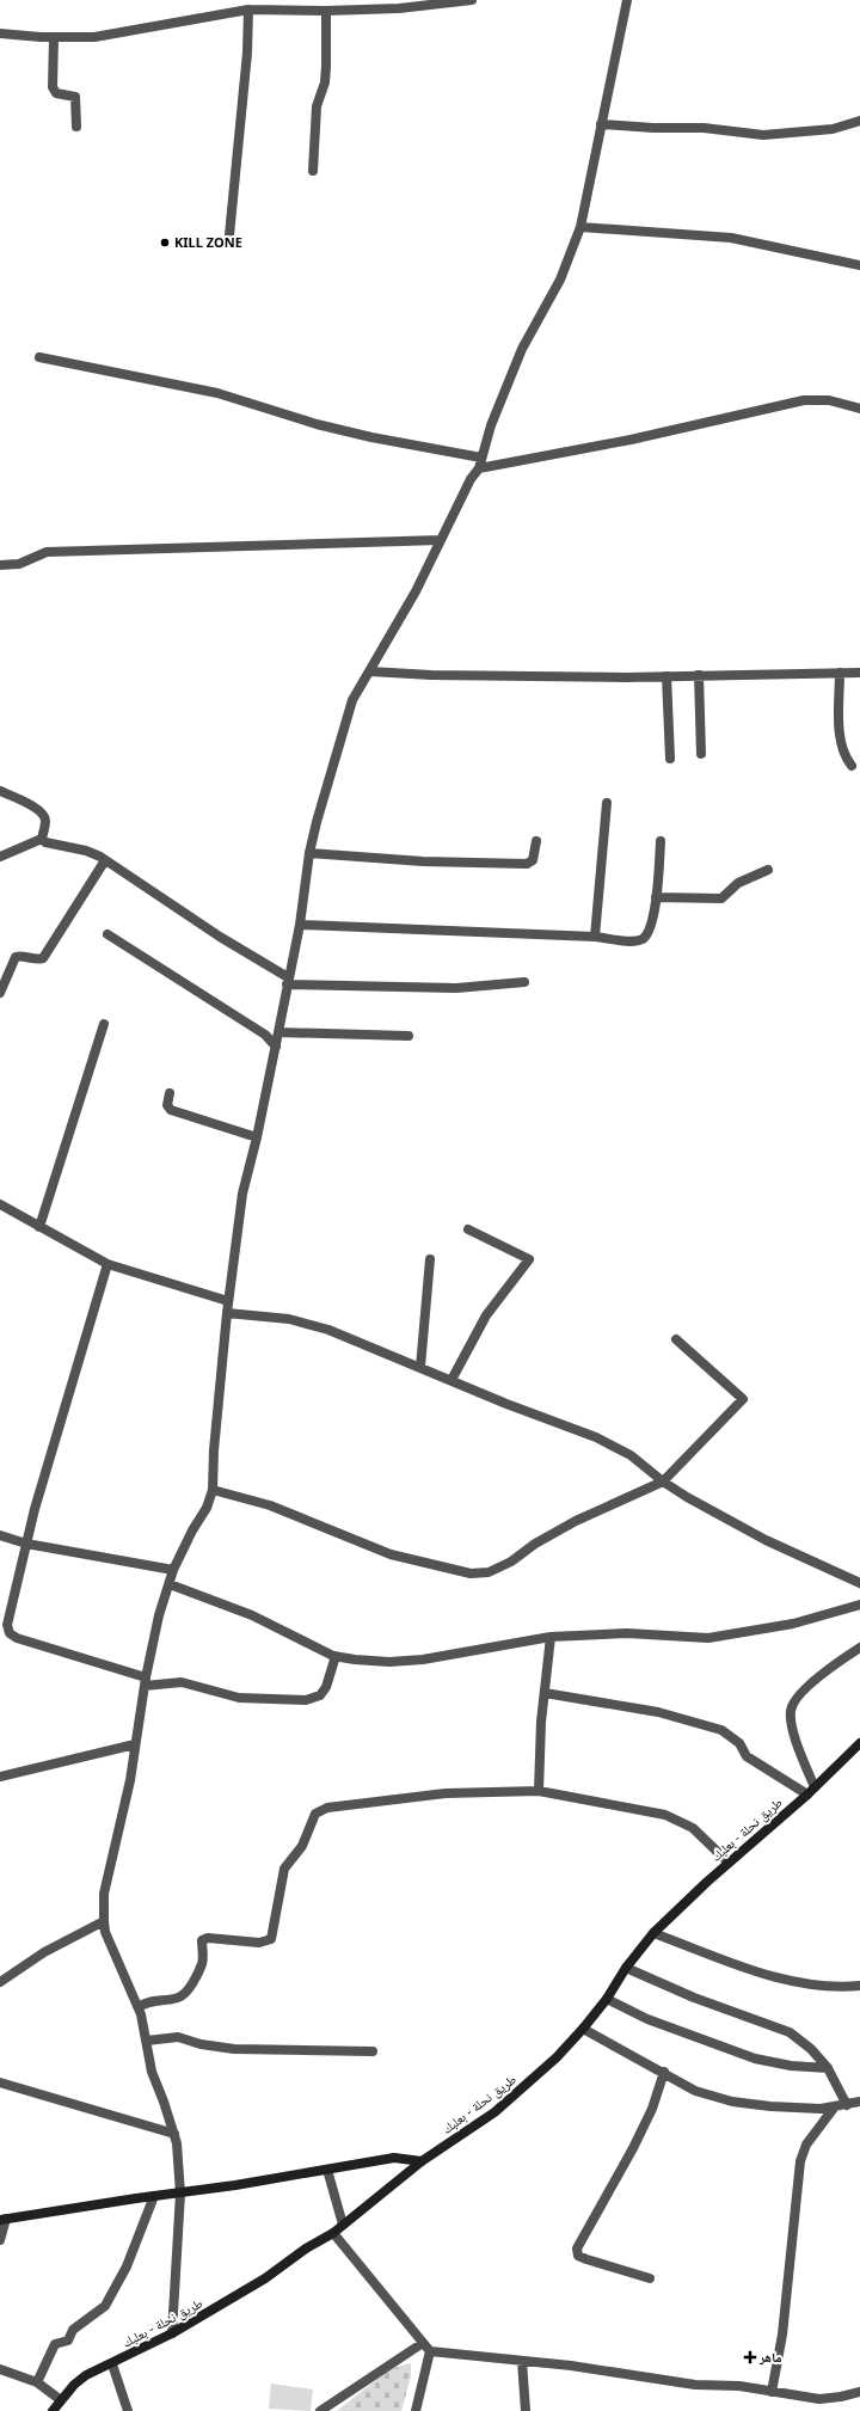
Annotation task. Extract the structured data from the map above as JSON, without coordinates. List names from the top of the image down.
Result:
{
  "streets": {
    "street": ["طريق نحلة - بعلبك"]
  },
  "places": {
    "other": ["KILL ZONE"],
    "health": ["ماهر"]
  }
}
